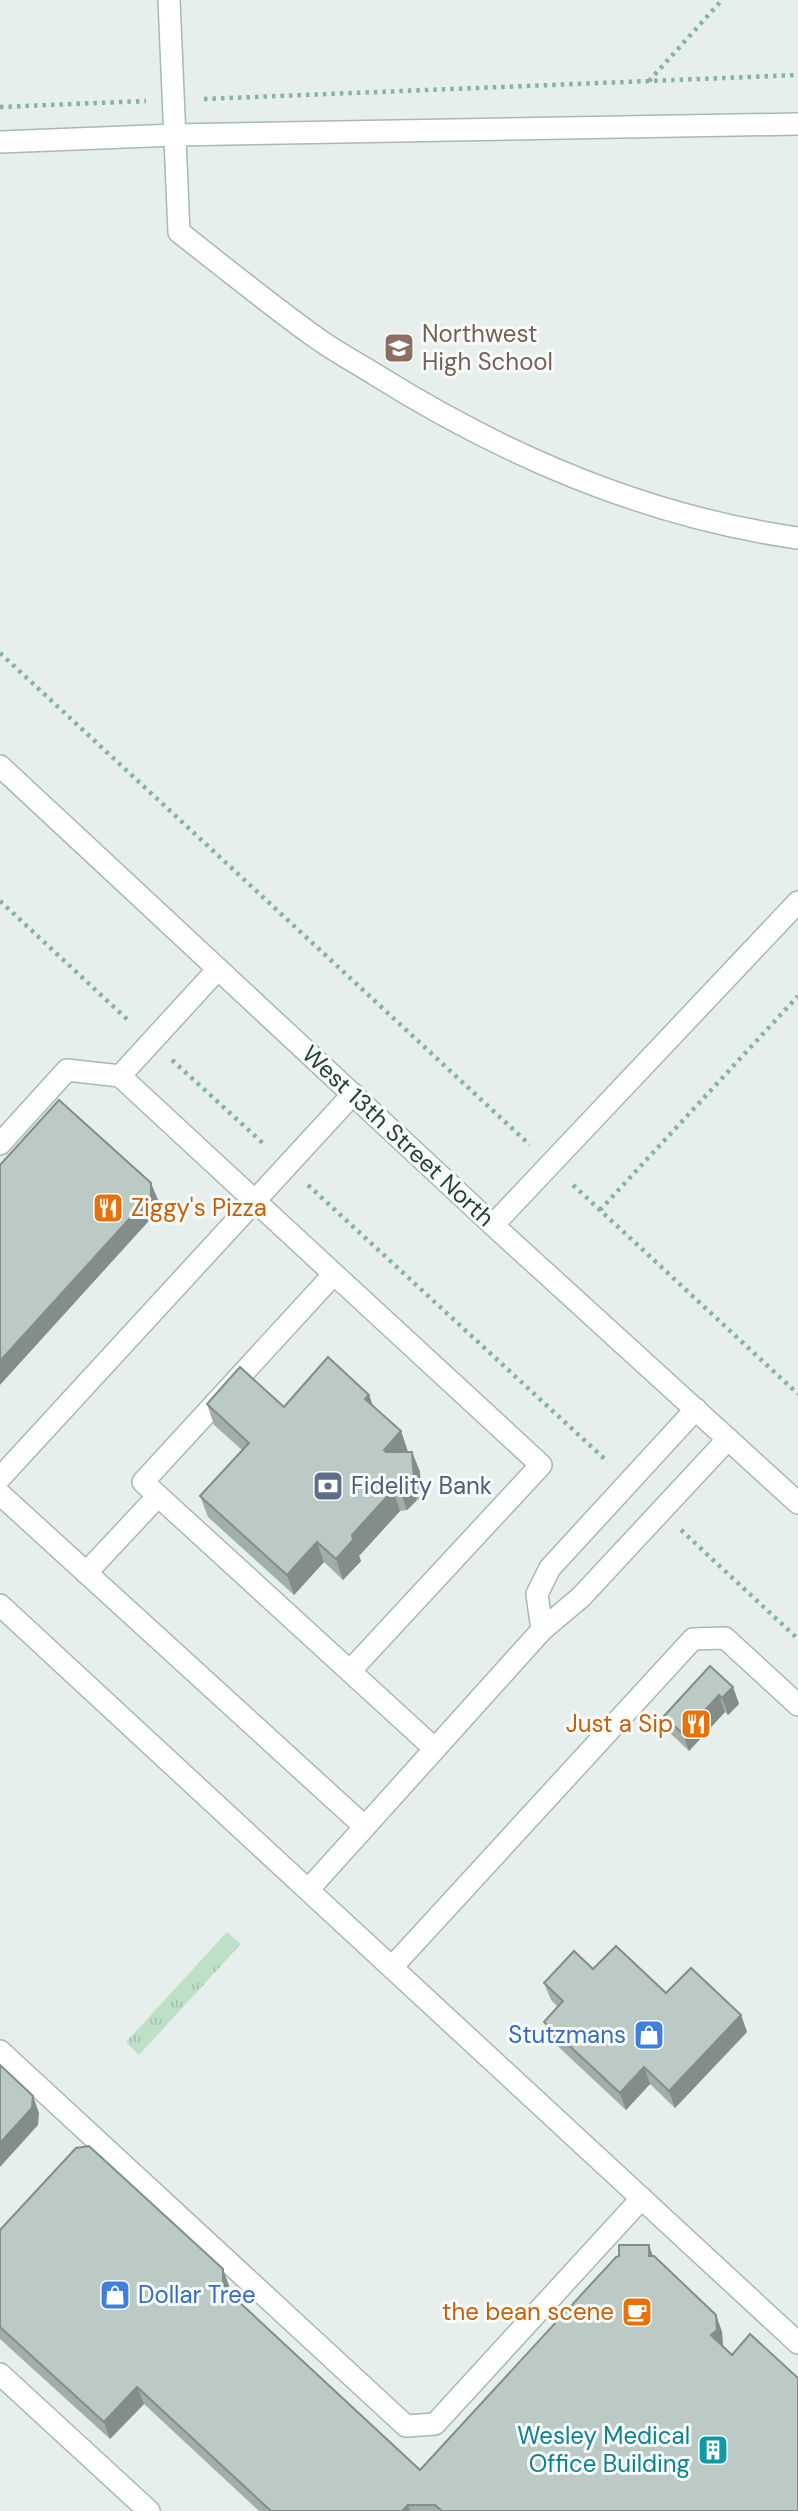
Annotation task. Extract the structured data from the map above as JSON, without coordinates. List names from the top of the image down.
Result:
{
  "streets": {
    "street": ["West 13th Street North"]
  },
  "places": {
    "school or university": ["Northwest High School"],
    "restaurant": ["Ziggy's Pizza", "Just a Sip"],
    "bank": ["Fidelity Bank"],
    "shop": ["Stutzmans", "Dollar Tree"],
    "cafe": ["the bean scene"],
    "building": ["Wesley Medical Office Building"]
  }
}
